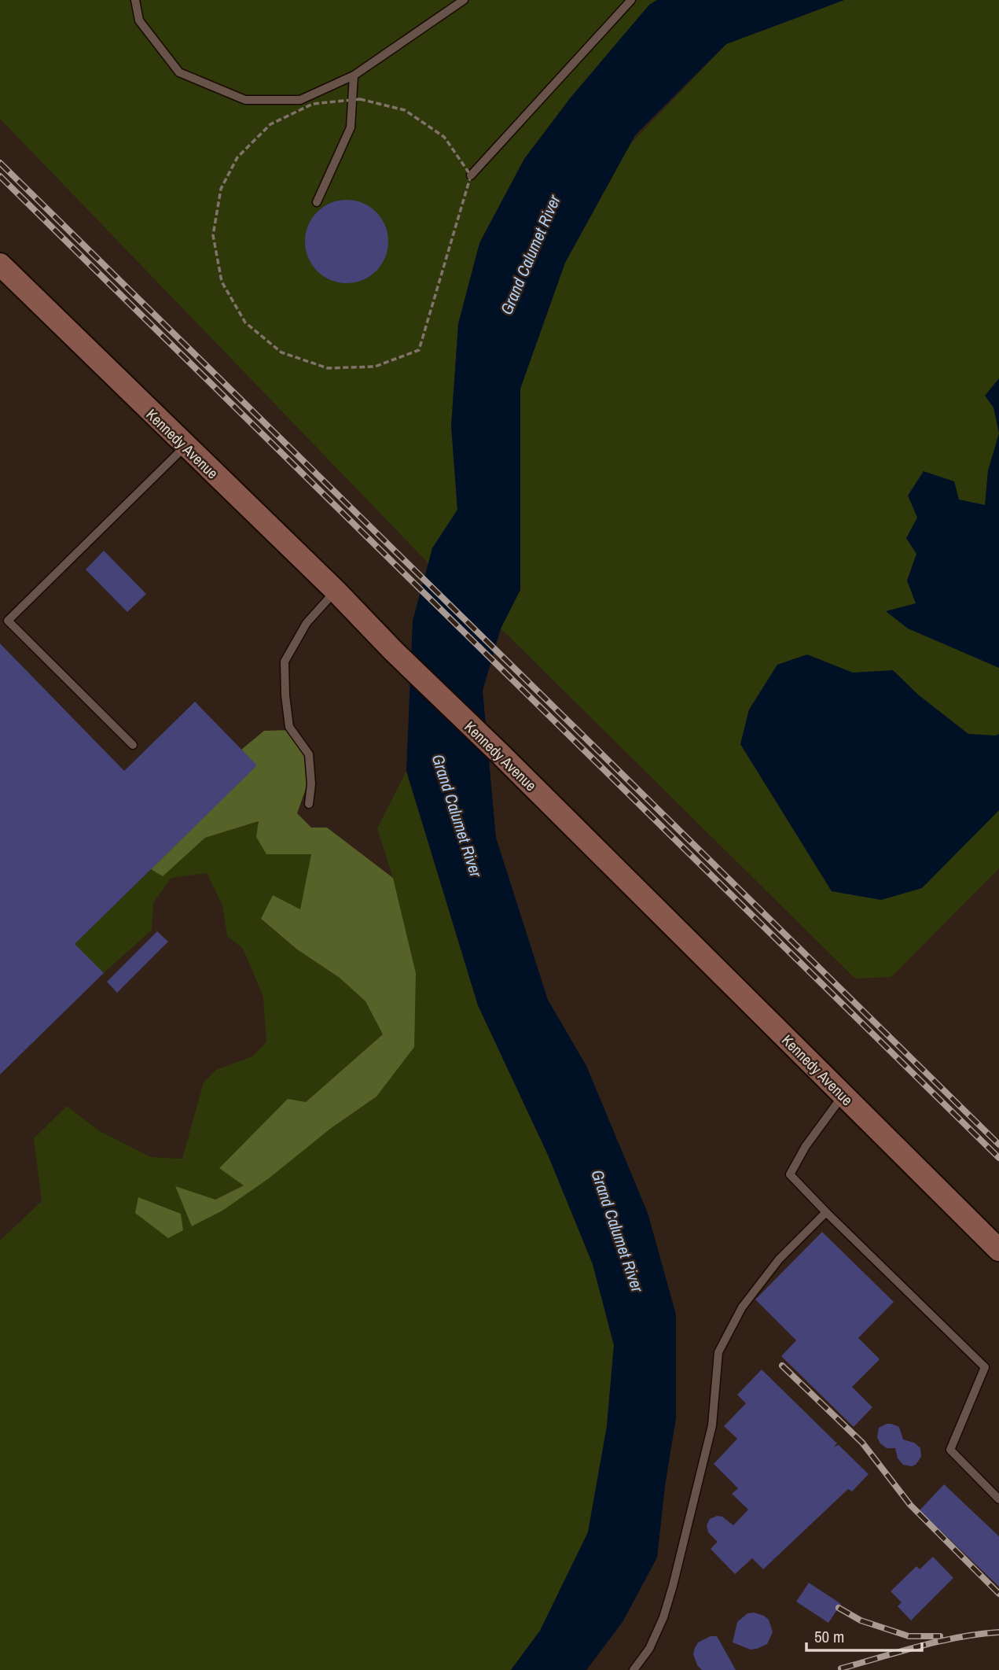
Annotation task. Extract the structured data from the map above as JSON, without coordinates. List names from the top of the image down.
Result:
{
  "streets": {
    "main road": ["Kennedy Avenue"]
  },
  "water": ["Grand Calumet River"],
  "scale_bar": "50 m"
}
